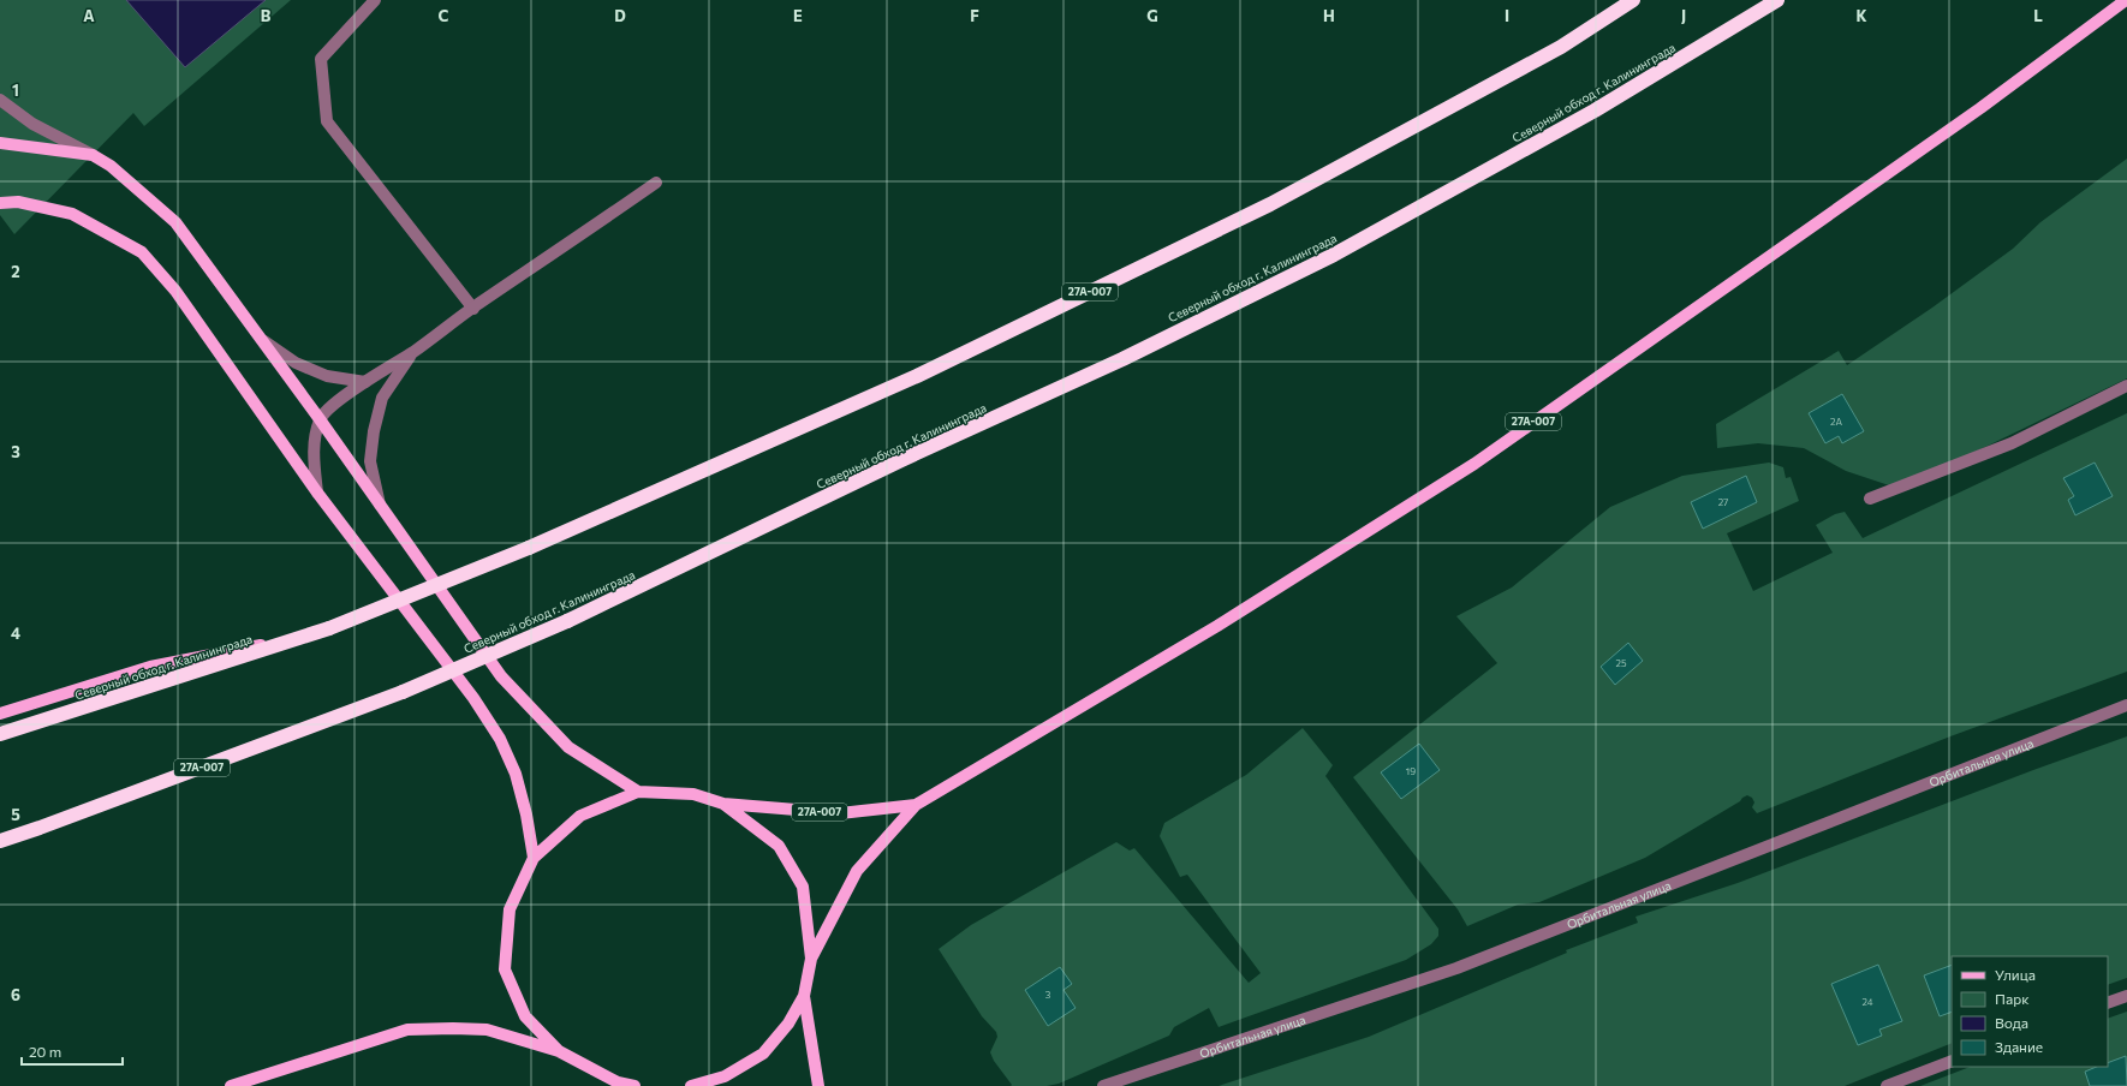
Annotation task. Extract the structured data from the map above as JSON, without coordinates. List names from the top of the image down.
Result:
{
  "streets": {
    "highway": ["Северный обход г. Калининграда", "27А-007"],
    "street": ["Орбитальная улица"]
  },
  "house_numbers": [
    "2А",
    "27",
    "25",
    "19",
    "3",
    "24"
  ],
  "legend": [
    "Улица",
    "Парк",
    "Вода",
    "Здание"
  ],
  "scale_bar": "20 m",
  "grid": {
    "columns": [
      "A",
      "B",
      "C",
      "D",
      "E",
      "F",
      "G",
      "H",
      "I",
      "J",
      "K",
      "L"
    ],
    "rows": [
      "1",
      "2",
      "3",
      "4",
      "5",
      "6"
    ]
  }
}
